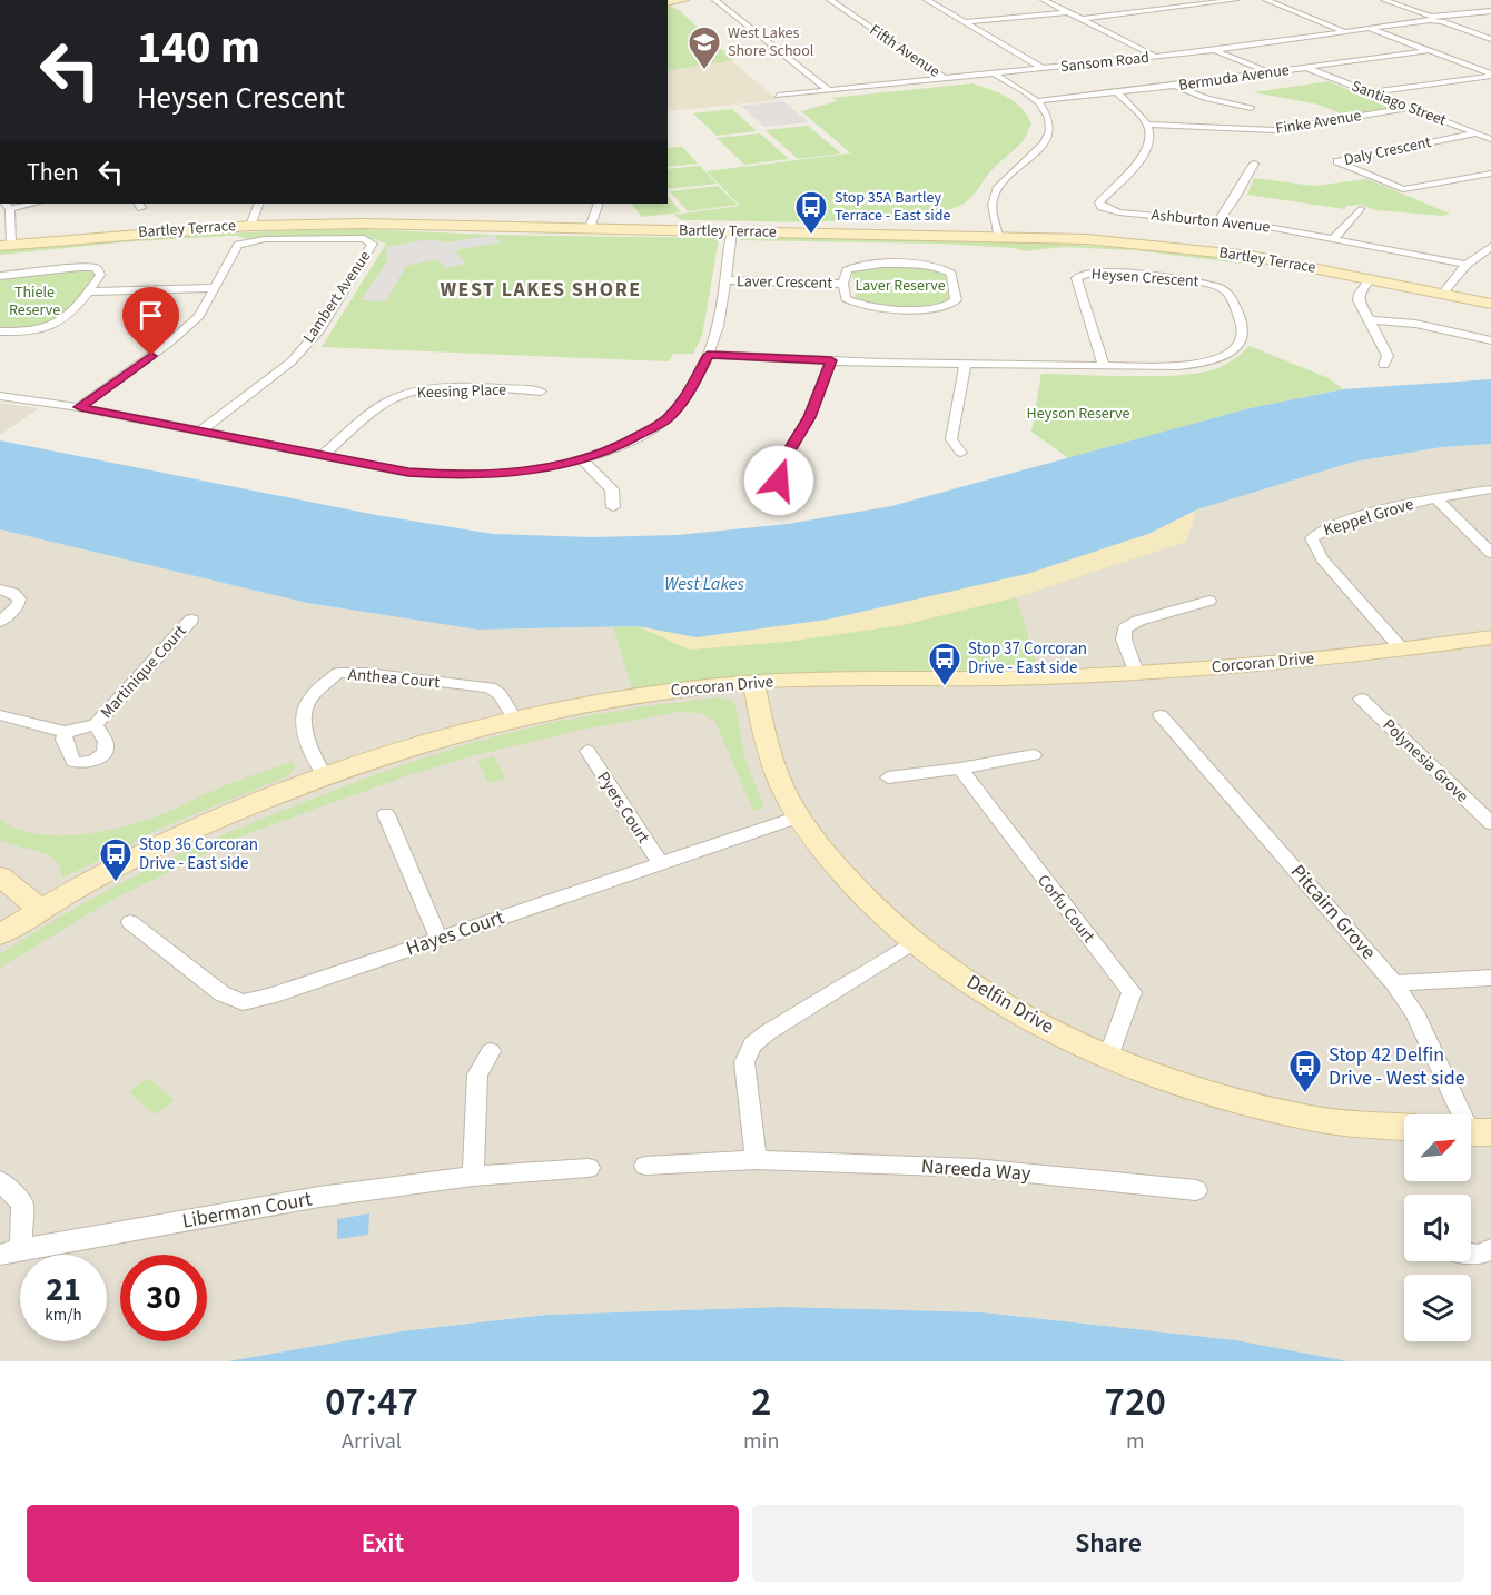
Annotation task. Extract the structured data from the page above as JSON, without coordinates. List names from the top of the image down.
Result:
{
  "streets": {
    "street": [
      "Fifth Avenue",
      "Sansom Road",
      "Bermuda Avenue",
      "Santiago Street",
      "Finke Avenue",
      "Daly Crescent",
      "Ashburton Avenue",
      "Bartley Terrace",
      "Heysen Crescent",
      "Laver Crescent",
      "Lambert Avenue",
      "Keesing Place",
      "Keppel Grove",
      "Corcoran Drive",
      "Martinique Court",
      "Anthea Court",
      "Polynesia Grove",
      "Pyers Court",
      "Corfu Court",
      "Pitcairn Grove",
      "Hayes Court",
      "Delfin Drive",
      "Nareeda Way",
      "Liberman Court"
    ]
  },
  "crossings": [
    ["Fifth Avenue", "Sansom Road"],
    ["Bermuda Avenue", "Santiago Street"],
    ["Santiago Street", "Finke Avenue"],
    ["Santiago Street", "Daly Crescent"],
    ["Finke Avenue", "Ashburton Avenue"],
    ["Keppel Grove", "Corcoran Drive"],
    ["Corcoran Drive", "Anthea Court"],
    ["Corcoran Drive", "Delfin Drive"],
    ["Pyers Court", "Hayes Court"],
    ["Corfu Court", "Delfin Drive"],
    ["Hayes Court", "Delfin Drive"]
  ],
  "districts": ["WEST LAKES SHORE"],
  "water": ["West Lakes"],
  "parks": ["Laver Reserve", "Thiele Reserve", "Heyson Reserve"],
  "places": {
    "school or university": ["West Lakes Shore School"],
    "bus stop": [
      "Stop 35A Bartley Terrace - East side",
      "Stop 37 Corcoran Drive - East side",
      "Stop 36 Corcoran Drive - East side",
      "Stop 42 Delfin Drive - West side"
    ]
  },
  "north": "top right",
  "page": {
    "turn": ["140 m", "Heysen Crescent"],
    "then": "Then",
    "speed": "21 km/h",
    "limit": "30",
    "eta": [
      "07:47",
      "Arrival",
      "2",
      "min",
      "720",
      "m"
    ],
    "buttons": ["Exit", "Share"]
  }
}
